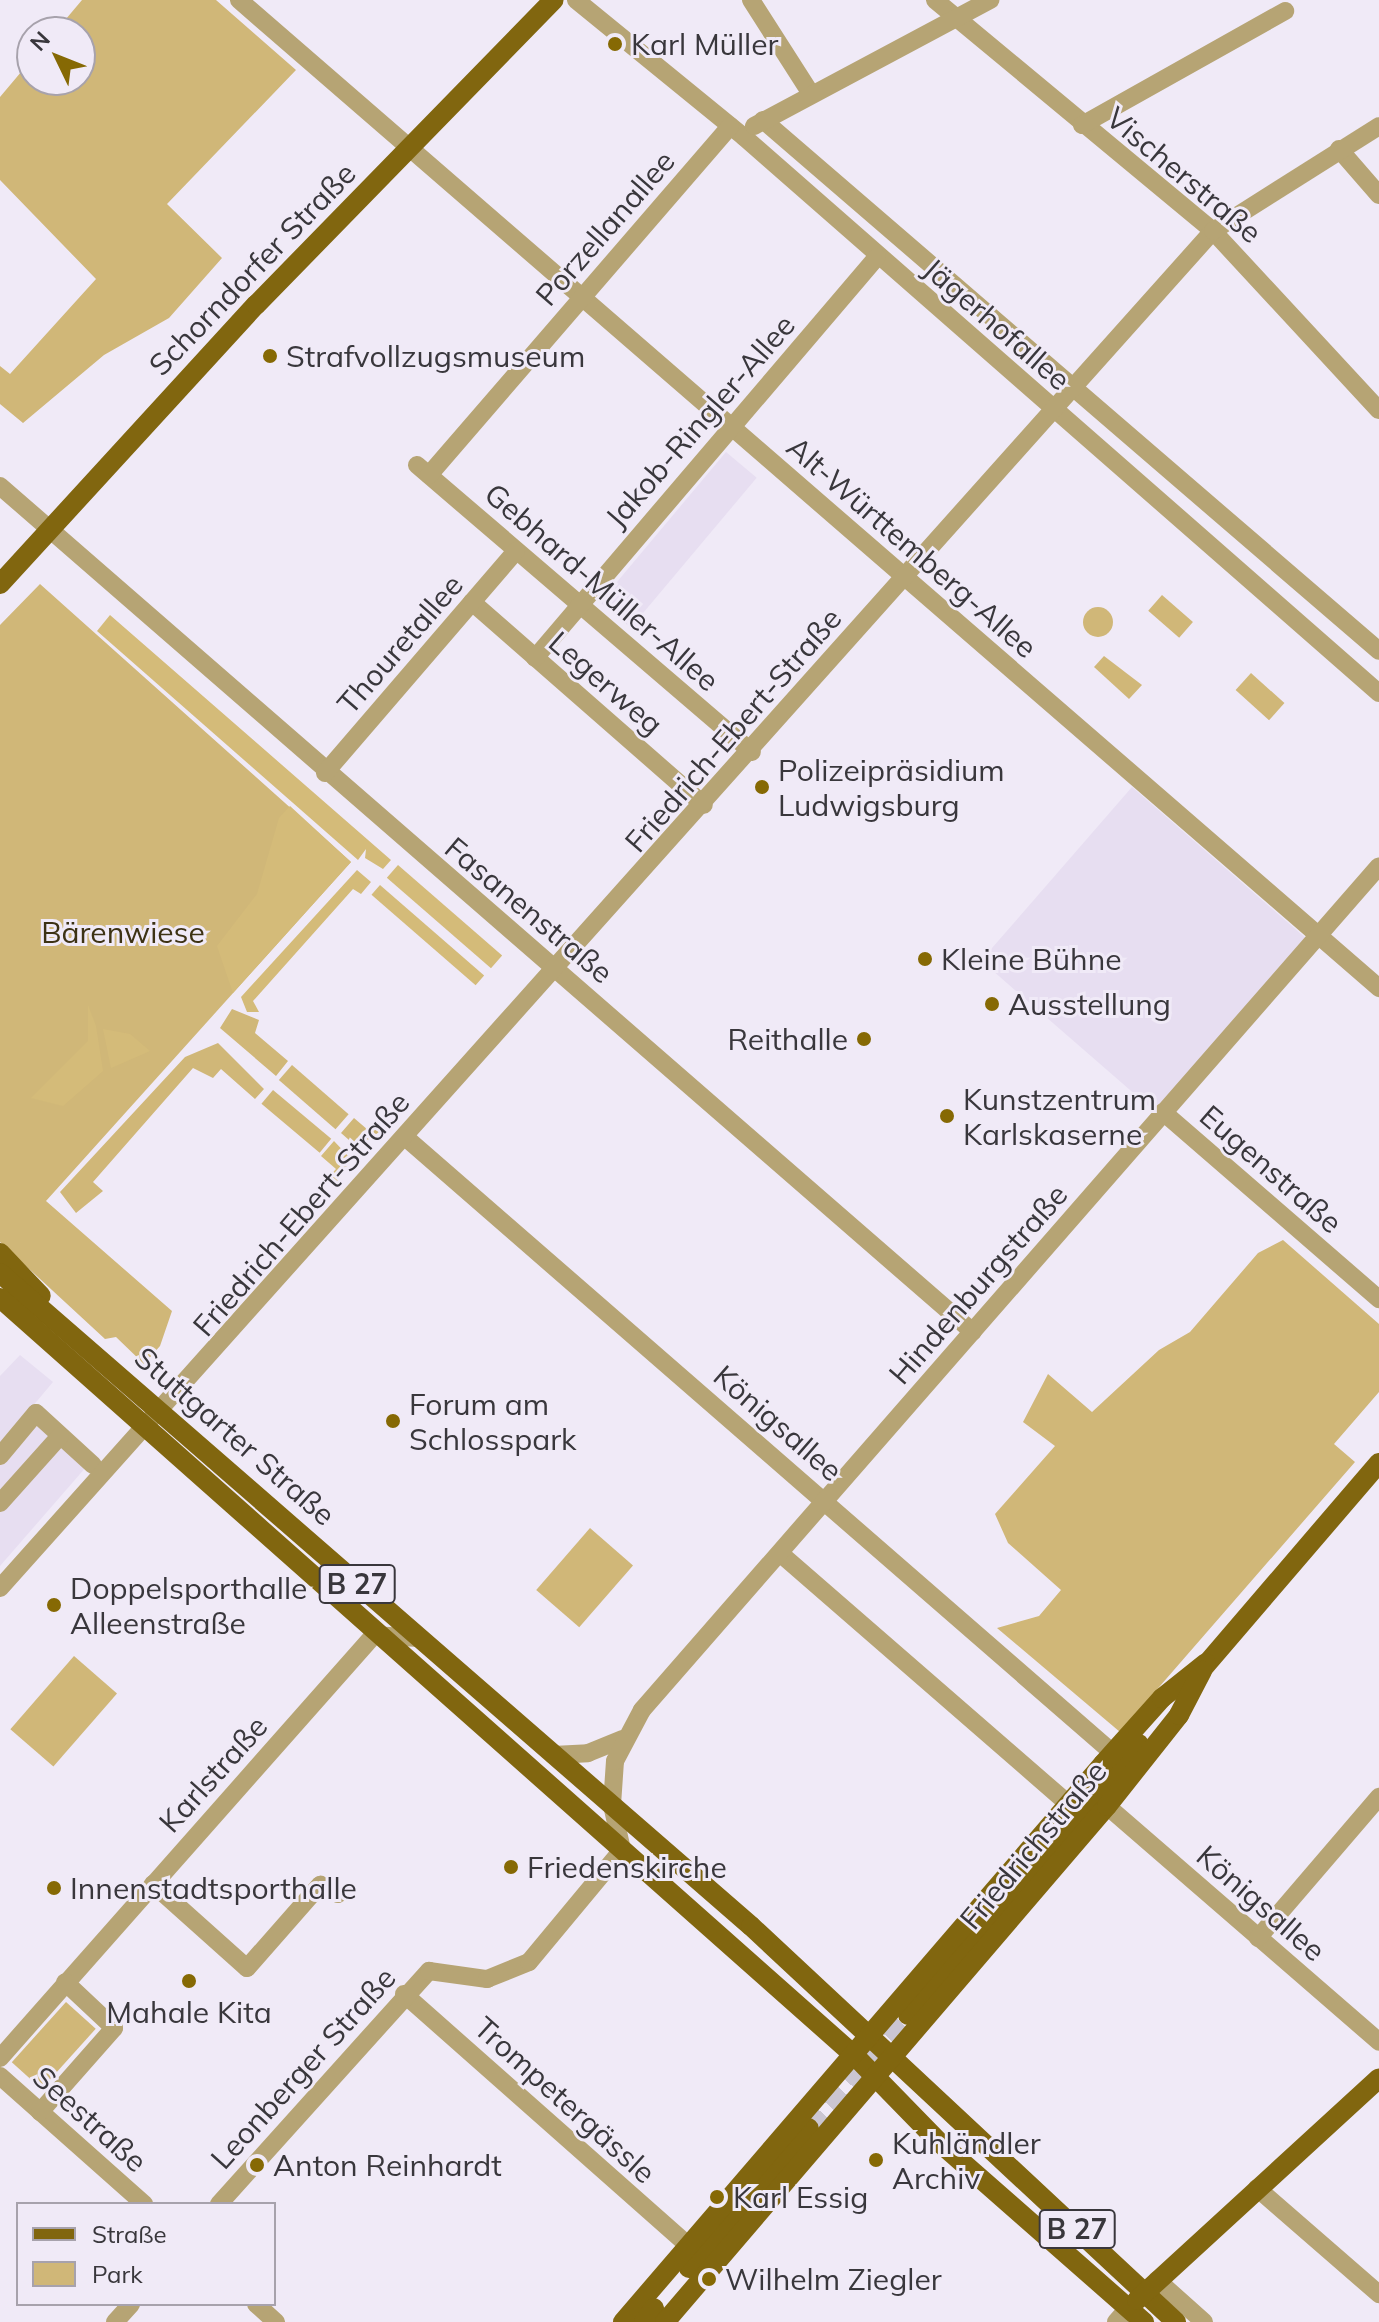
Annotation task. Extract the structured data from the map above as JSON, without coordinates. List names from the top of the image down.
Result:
{
  "streets": {
    "main road": [
      "Schorndorfer Straße",
      "Stuttgarter Straße",
      "B 27",
      "Friedrichstraße"
    ],
    "street": [
      "Vischerstraße",
      "Porzellanallee",
      "Jägerhofallee",
      "Jakob-Ringler-Allee",
      "Alt-Württemberg-Allee",
      "Gebhard-Müller-Allee",
      "Thouretallee",
      "Legerweg",
      "Friedrich-Ebert-Straße",
      "Fasanenstraße",
      "Eugenstraße",
      "Hindenburgstraße",
      "Königsallee",
      "Karlstraße",
      "Leonberger Straße",
      "Trompetergässle",
      "Seestraße"
    ]
  },
  "crossings": [
    ["Vischerstraße", "Porzellanallee"],
    ["Vischerstraße", "Friedrich-Ebert-Straße"],
    ["Porzellanallee", "Jägerhofallee"],
    ["Porzellanallee", "Alt-Württemberg-Allee"],
    ["Porzellanallee", "Gebhard-Müller-Allee"],
    ["Schorndorfer Straße", "Alt-Württemberg-Allee"],
    ["Schorndorfer Straße", "Fasanenstraße"],
    ["Jägerhofallee", "Jakob-Ringler-Allee"],
    ["Jägerhofallee", "Friedrich-Ebert-Straße"],
    ["Jakob-Ringler-Allee", "Alt-Württemberg-Allee"],
    ["Jakob-Ringler-Allee", "Gebhard-Müller-Allee"],
    ["Jakob-Ringler-Allee", "Legerweg"],
    ["Alt-Württemberg-Allee", "Friedrich-Ebert-Straße"],
    ["Alt-Württemberg-Allee", "Hindenburgstraße"],
    ["Gebhard-Müller-Allee", "Thouretallee"],
    ["Gebhard-Müller-Allee", "Friedrich-Ebert-Straße"],
    ["Thouretallee", "Legerweg"],
    ["Thouretallee", "Fasanenstraße"],
    ["Legerweg", "Friedrich-Ebert-Straße"],
    ["Friedrich-Ebert-Straße", "Fasanenstraße"],
    ["Friedrich-Ebert-Straße", "Königsallee"],
    ["Friedrich-Ebert-Straße", "Stuttgarter Straße"],
    ["Fasanenstraße", "Hindenburgstraße"],
    ["Eugenstraße", "Hindenburgstraße"],
    ["Hindenburgstraße", "Königsallee"],
    ["Hindenburgstraße", "Stuttgarter Straße"],
    ["Königsallee", "Friedrichstraße"],
    ["Stuttgarter Straße", "Karlstraße"],
    ["Stuttgarter Straße", "Friedrichstraße"],
    ["Stuttgarter Straße", "Leonberger Straße"],
    ["Leonberger Straße", "Trompetergässle"]
  ],
  "parks": ["Bärenwiese"],
  "places": [
    "Karl Müller",
    "Strafvollzugsmuseum",
    "Polizeipräsidium Ludwigsburg",
    "Kleine Bühne",
    "Ausstellung",
    "Reithalle",
    "Kunstzentrum Karlskaserne",
    "Forum am Schlosspark",
    "Doppelsporthalle Alleenstraße",
    "Friedenskirche",
    "Innenstadtsporthalle",
    "Mahale Kita",
    "Kuhländler Archiv",
    "Anton Reinhardt",
    "Karl Essig",
    "Wilhelm Ziegler"
  ],
  "legend": ["Straße", "Park"],
  "north": "top left"
}
